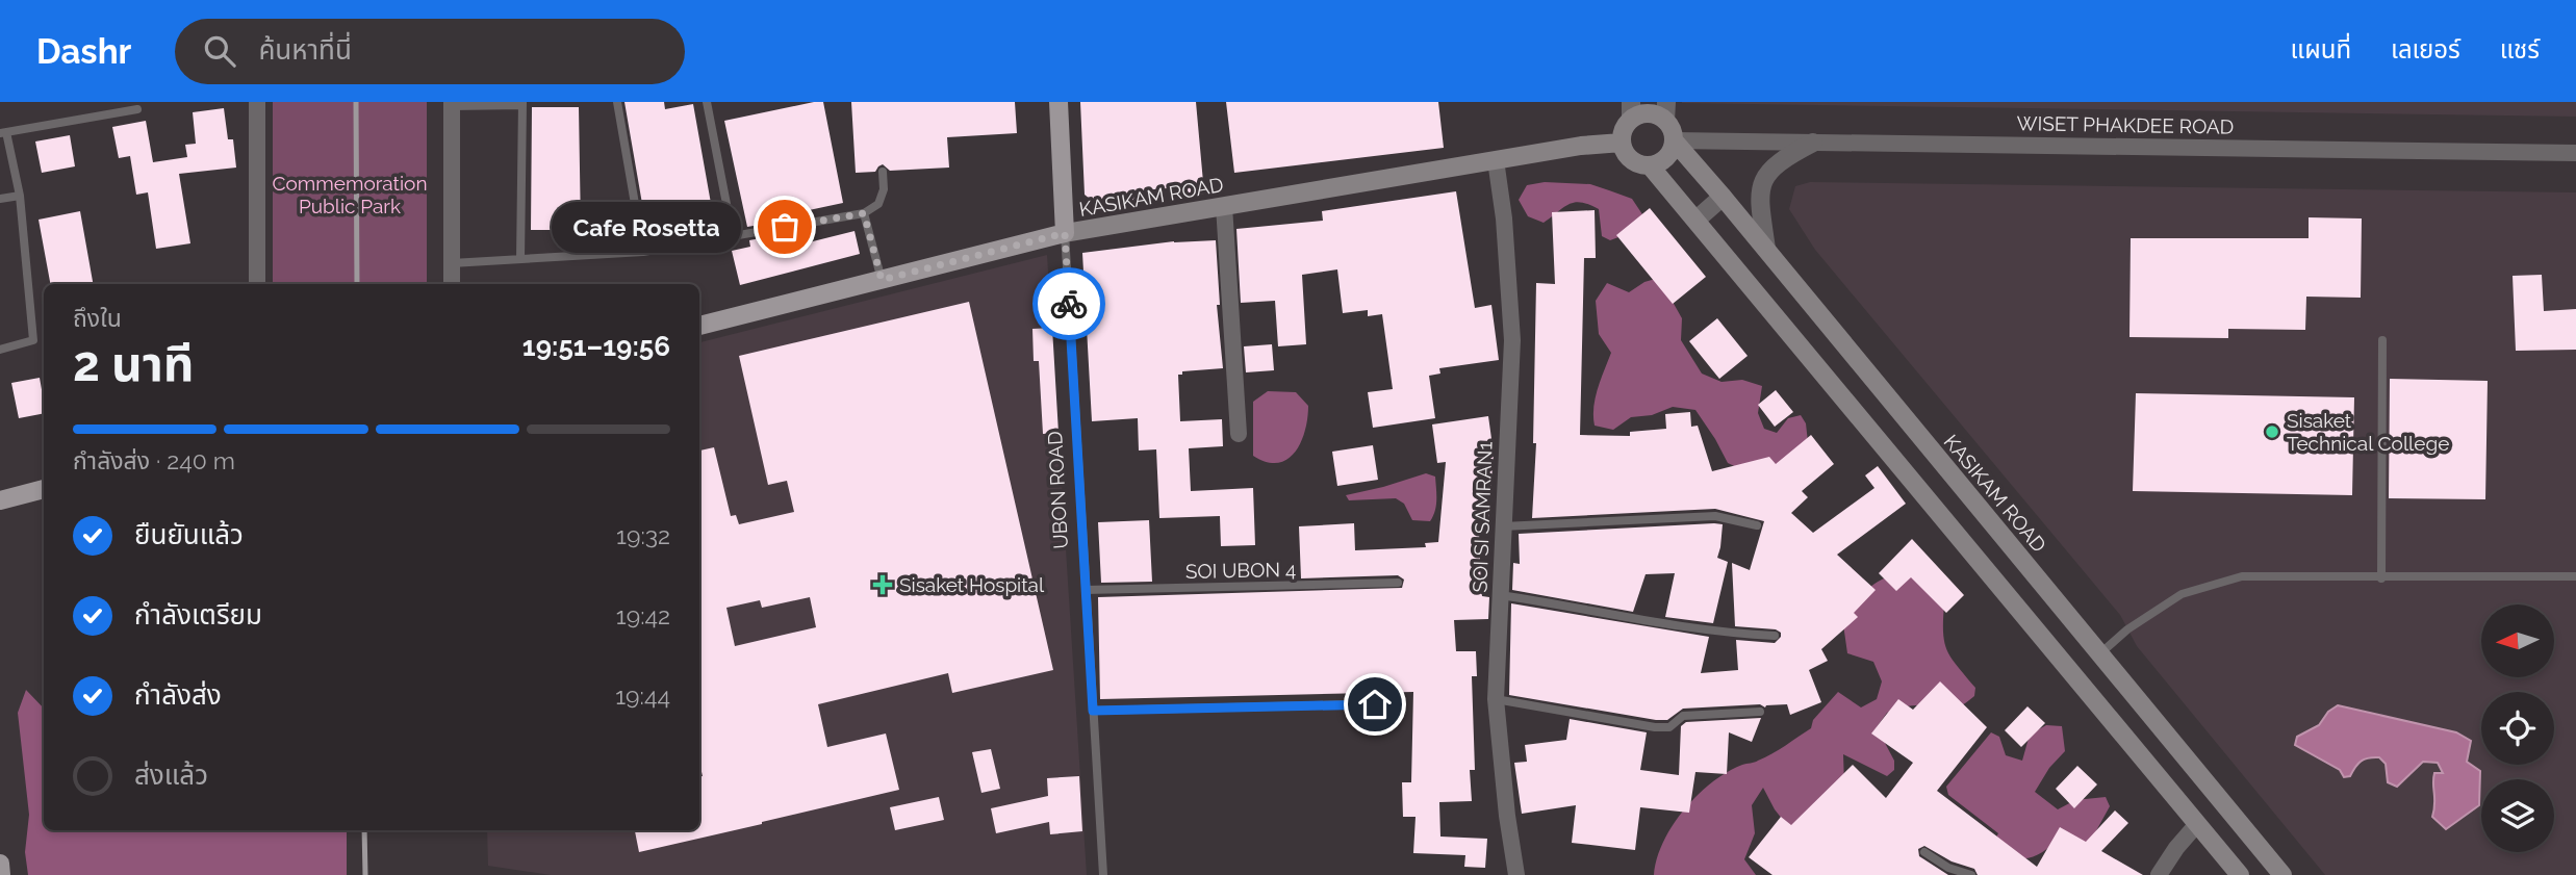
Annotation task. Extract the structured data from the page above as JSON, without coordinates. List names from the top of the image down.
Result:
{
  "streets": {
    "main road": ["KASIKAM ROAD", "UBON ROAD"],
    "street": ["WISET PHAKDEE ROAD", "SOI SI SAMRAN1"],
    "lane": ["SOI UBON 4"]
  },
  "crossings": [
    ["WISET PHAKDEE ROAD", "KASIKAM ROAD"],
    ["KASIKAM ROAD", "UBON ROAD"],
    ["KASIKAM ROAD", "SOI SI SAMRAN1"],
    ["UBON ROAD", "SOI UBON 4"]
  ],
  "parks": ["Commemoration Public Park"],
  "places": {
    "other": ["Cafe Rosetta", "Sisaket Technical College"],
    "health": ["Sisaket Hospital"]
  },
  "north": "left",
  "page": {
    "header": "Dashr",
    "search": "ค้นหาที่นี่",
    "nav": ["แผนที่", "เลเยอร์", "แชร์"],
    "bubble": "Cafe Rosetta",
    "heading": ["2 นาที", "ถึงใน", "19:51–19:56"],
    "bar": "กำลังส่ง · 240 m",
    "list": [
      ["ยืนยันแล้ว", "19:32"],
      ["กำลังเตรียม", "19:42"],
      ["กำลังส่ง", "19:44"],
      "ส่งแล้ว"
    ]
  }
}
